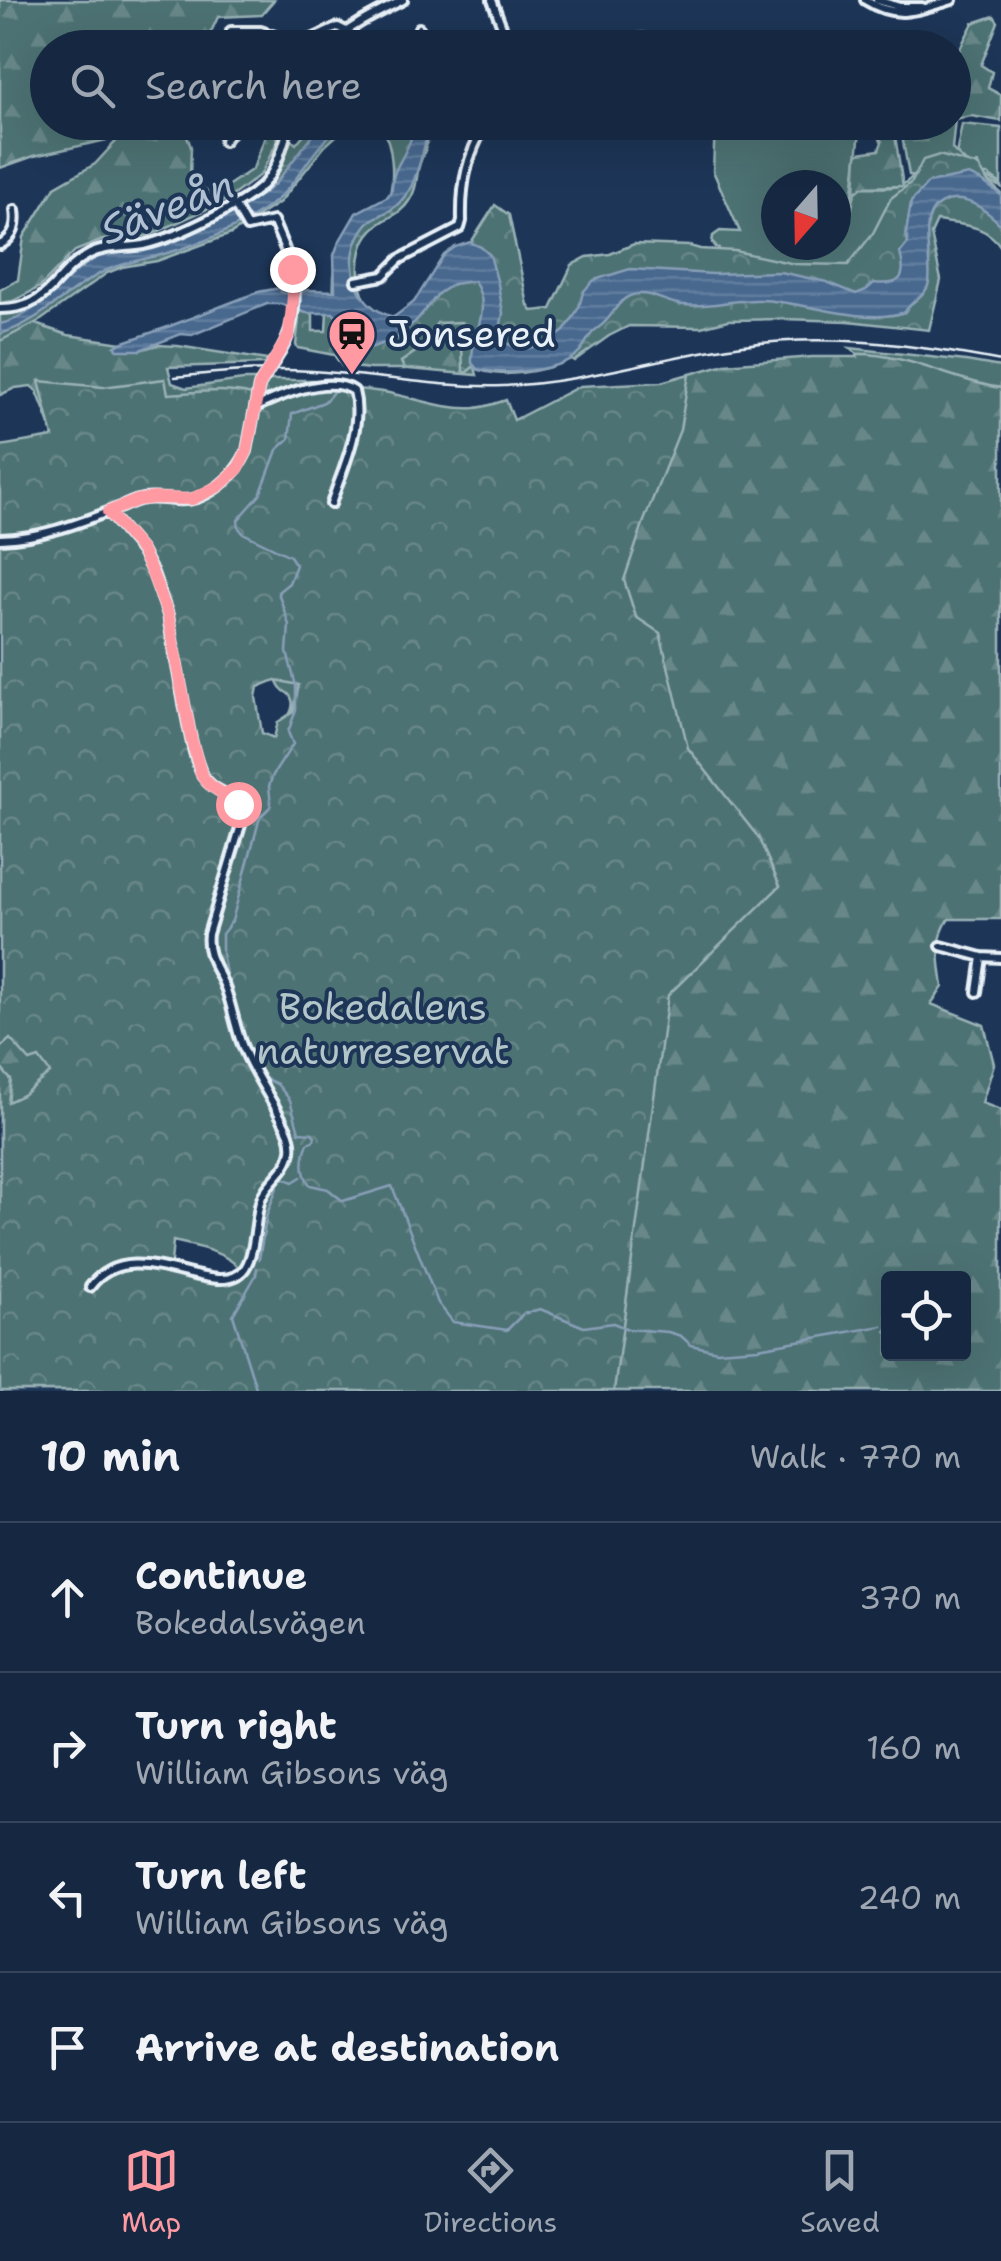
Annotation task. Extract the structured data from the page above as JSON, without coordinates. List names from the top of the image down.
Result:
{
  "water": ["Säveån"],
  "parks": ["Bokedalens naturreservat"],
  "places": {
    "station": ["Jonsered"]
  },
  "north": "bottom",
  "page": {
    "search": "Search here",
    "heading": ["10 min", "Walk · 770 m"],
    "list": [
      ["Continue", "Bokedalsvägen", "370 m"],
      ["Turn right", "William Gibsons väg", "160 m"],
      ["Turn left", "William Gibsons väg", "240 m"],
      "Arrive at destination"
    ],
    "nav": ["Map", "Directions", "Saved"]
  }
}
